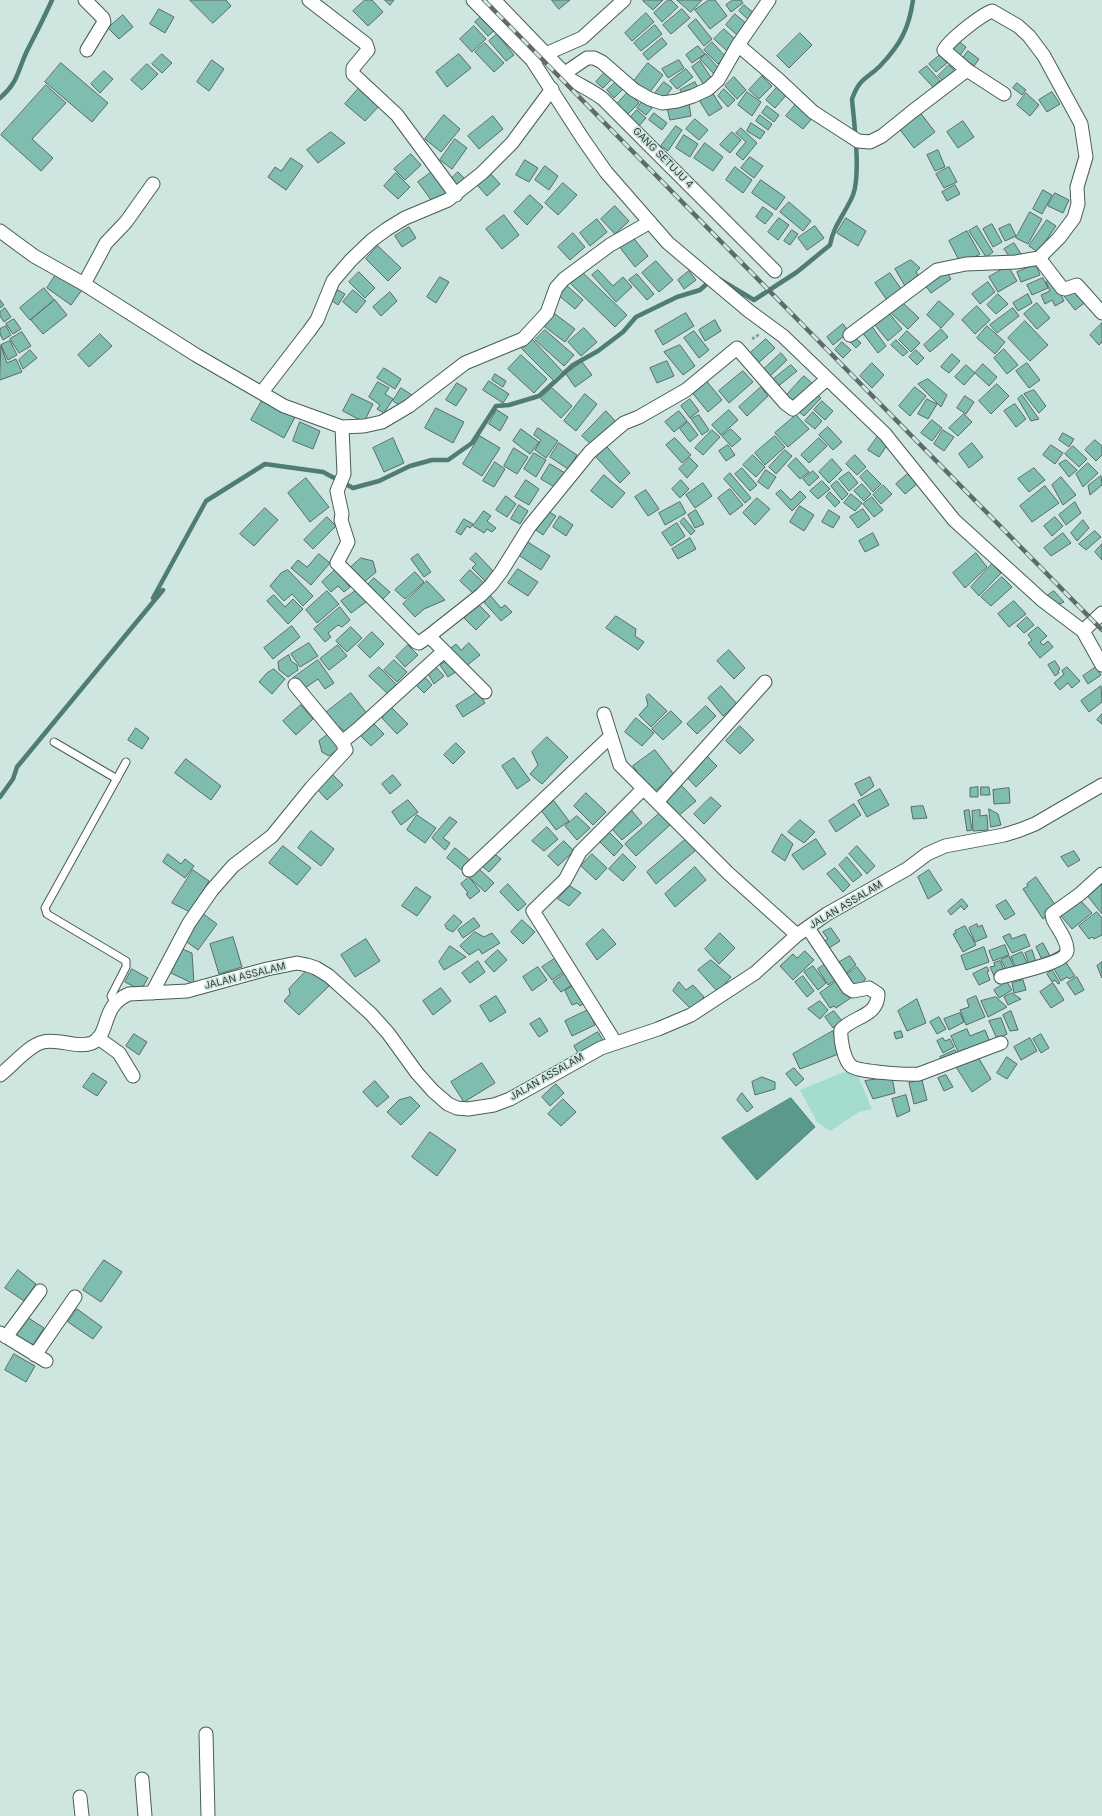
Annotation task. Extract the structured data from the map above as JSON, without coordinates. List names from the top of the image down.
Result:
{
  "streets": {
    "street": ["GANG SETUJU 4", "JALAN ASSALAM"]
  }
}
